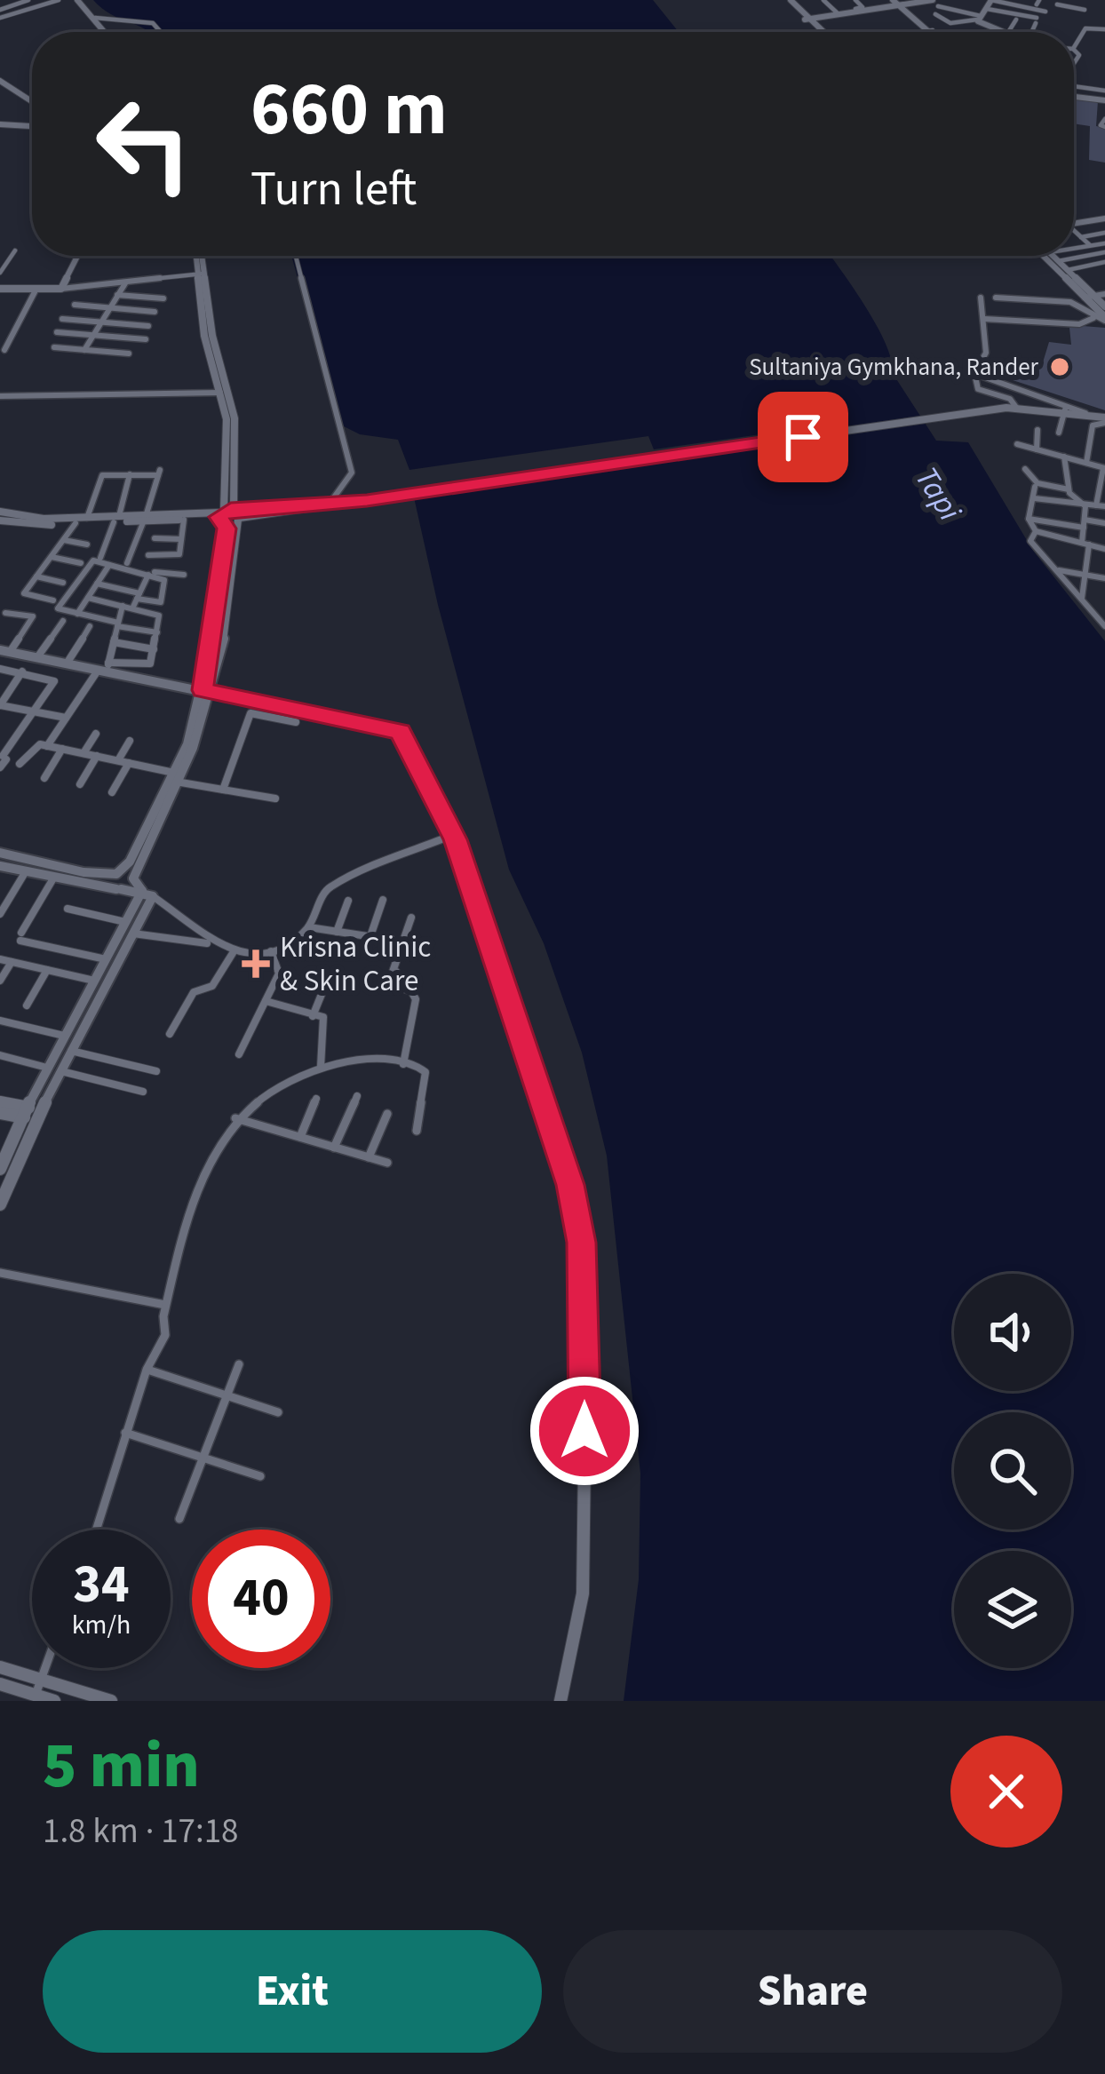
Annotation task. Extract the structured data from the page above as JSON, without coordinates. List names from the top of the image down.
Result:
{
  "water": ["Tapi"],
  "places": {
    "other": ["Sultaniya Gymkhana, Rander"],
    "health": ["Krisna Clinic & Skin Care"]
  },
  "page": {
    "turn": ["660 m", "Turn left"],
    "speed": "34 km/h",
    "limit": "40",
    "heading": ["5 min", "1.8 km · 17:18"],
    "buttons": ["Exit", "Share"]
  }
}
